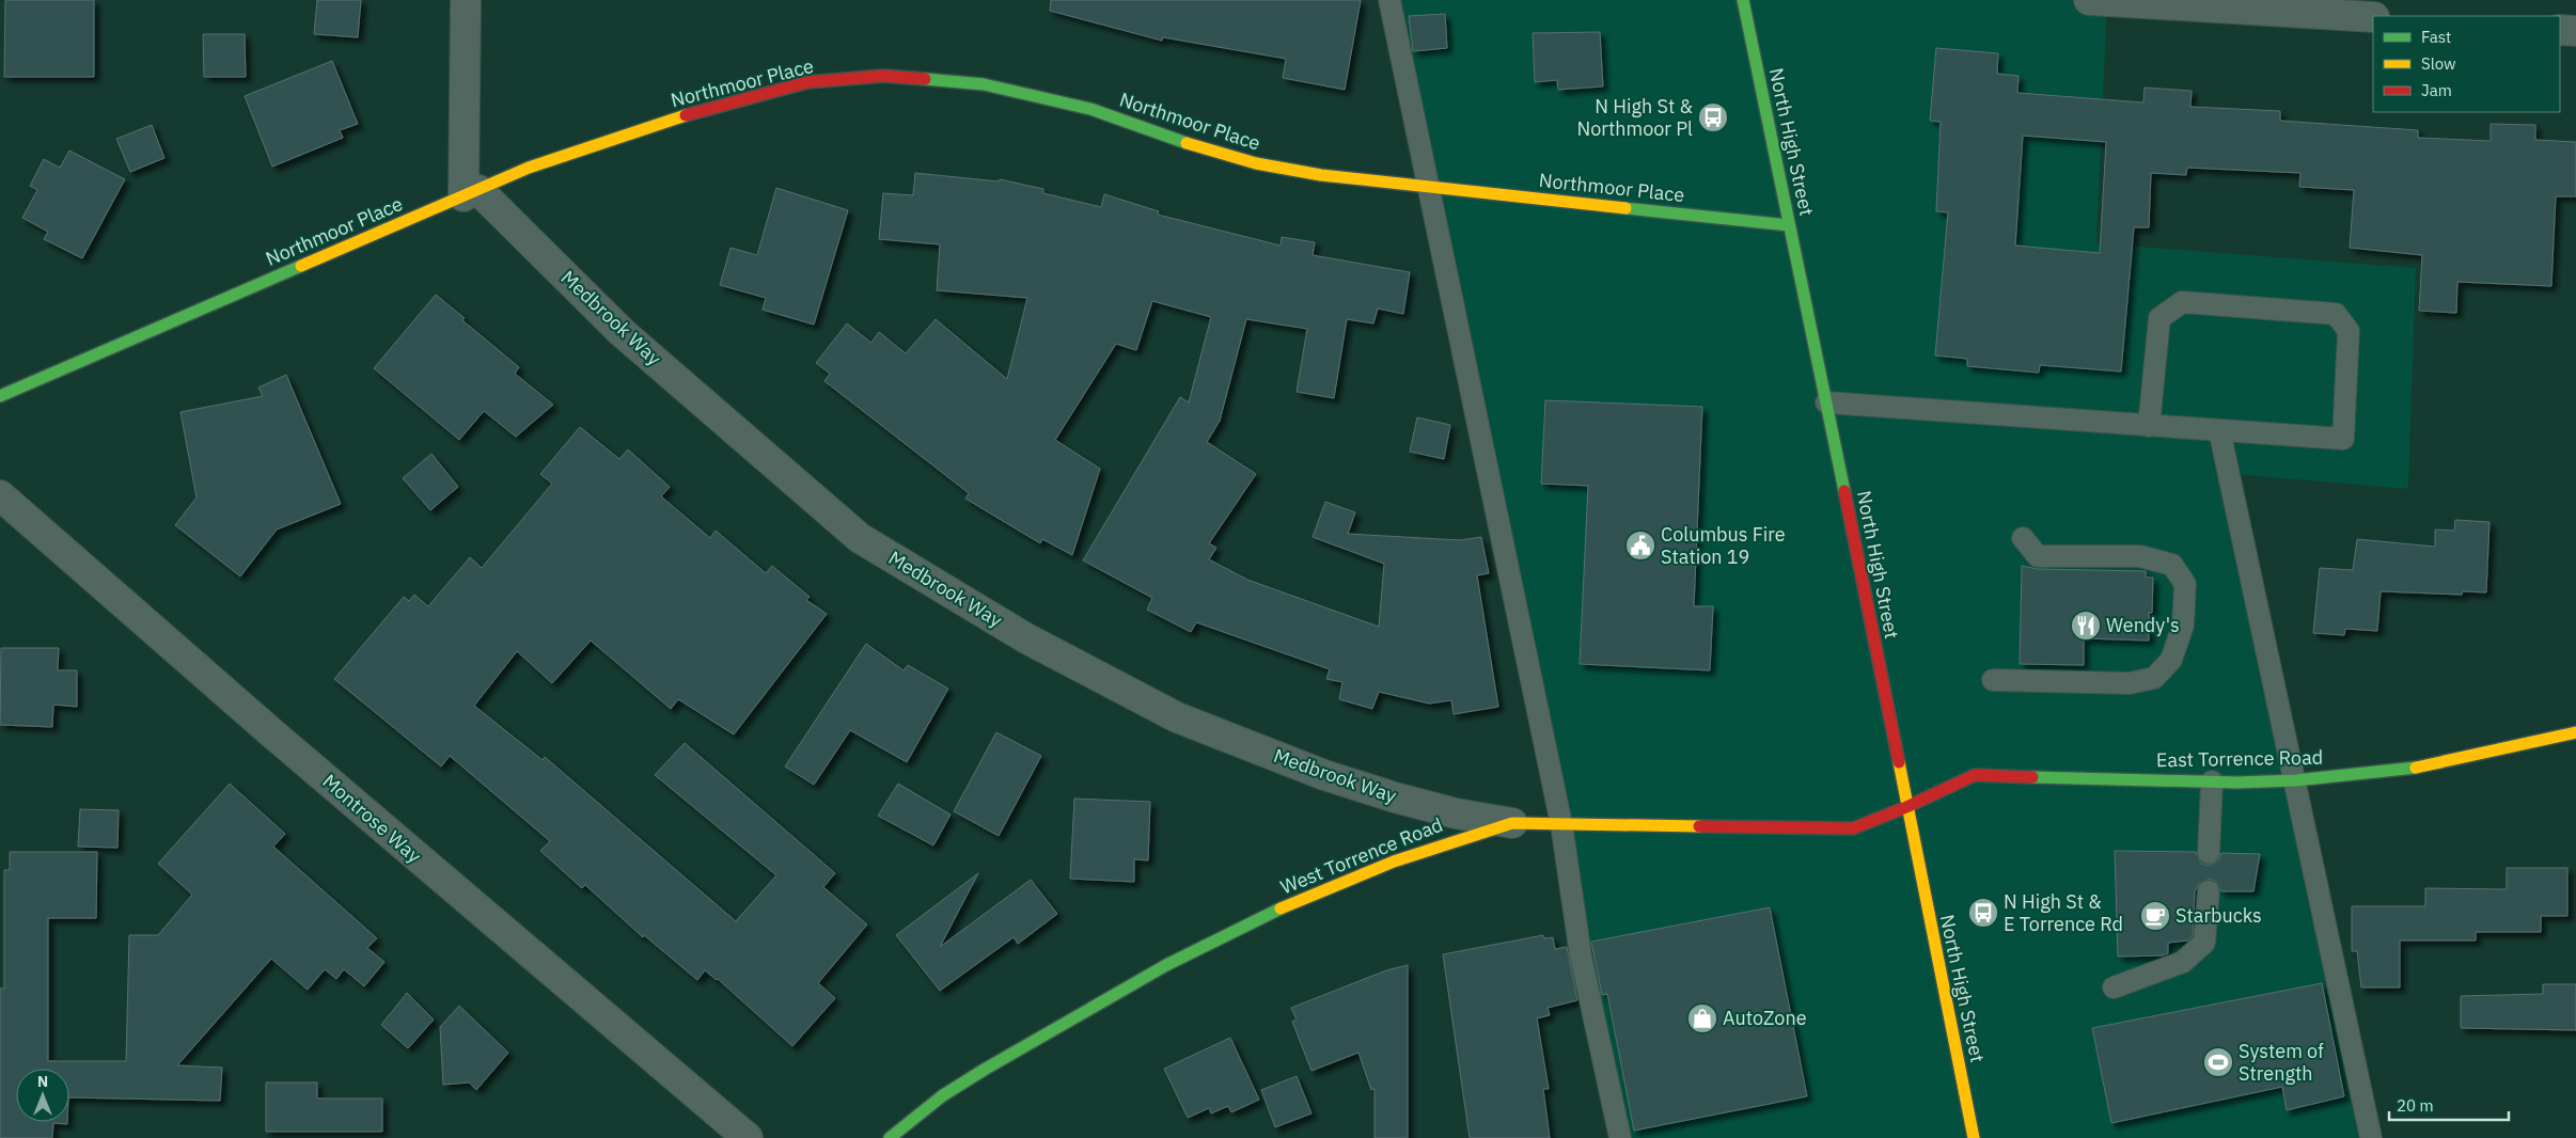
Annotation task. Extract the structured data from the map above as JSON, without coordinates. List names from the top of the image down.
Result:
{
  "streets": {
    "street": [
      "Northmoor Place",
      "North High Street",
      "Medbrook Way",
      "East Torrence Road",
      "Montrose Way",
      "West Torrence Road"
    ]
  },
  "crossings": [
    ["Northmoor Place", "North High Street"],
    ["Northmoor Place", "Medbrook Way"],
    ["North High Street", "East Torrence Road"],
    ["North High Street", "West Torrence Road"],
    ["Medbrook Way", "West Torrence Road"],
    ["East Torrence Road", "West Torrence Road"]
  ],
  "places": {
    "bus stop": ["N High St & Northmoor Pl", "N High St & E Torrence Rd"],
    "public building": ["Columbus Fire Station 19"],
    "restaurant": ["Wendy's"],
    "cafe": ["Starbucks"],
    "shop": ["AutoZone"],
    "sports": ["System of Strength"]
  },
  "legend": ["Fast", "Slow", "Jam"],
  "scale_bar": "20 m",
  "north": "top"
}
